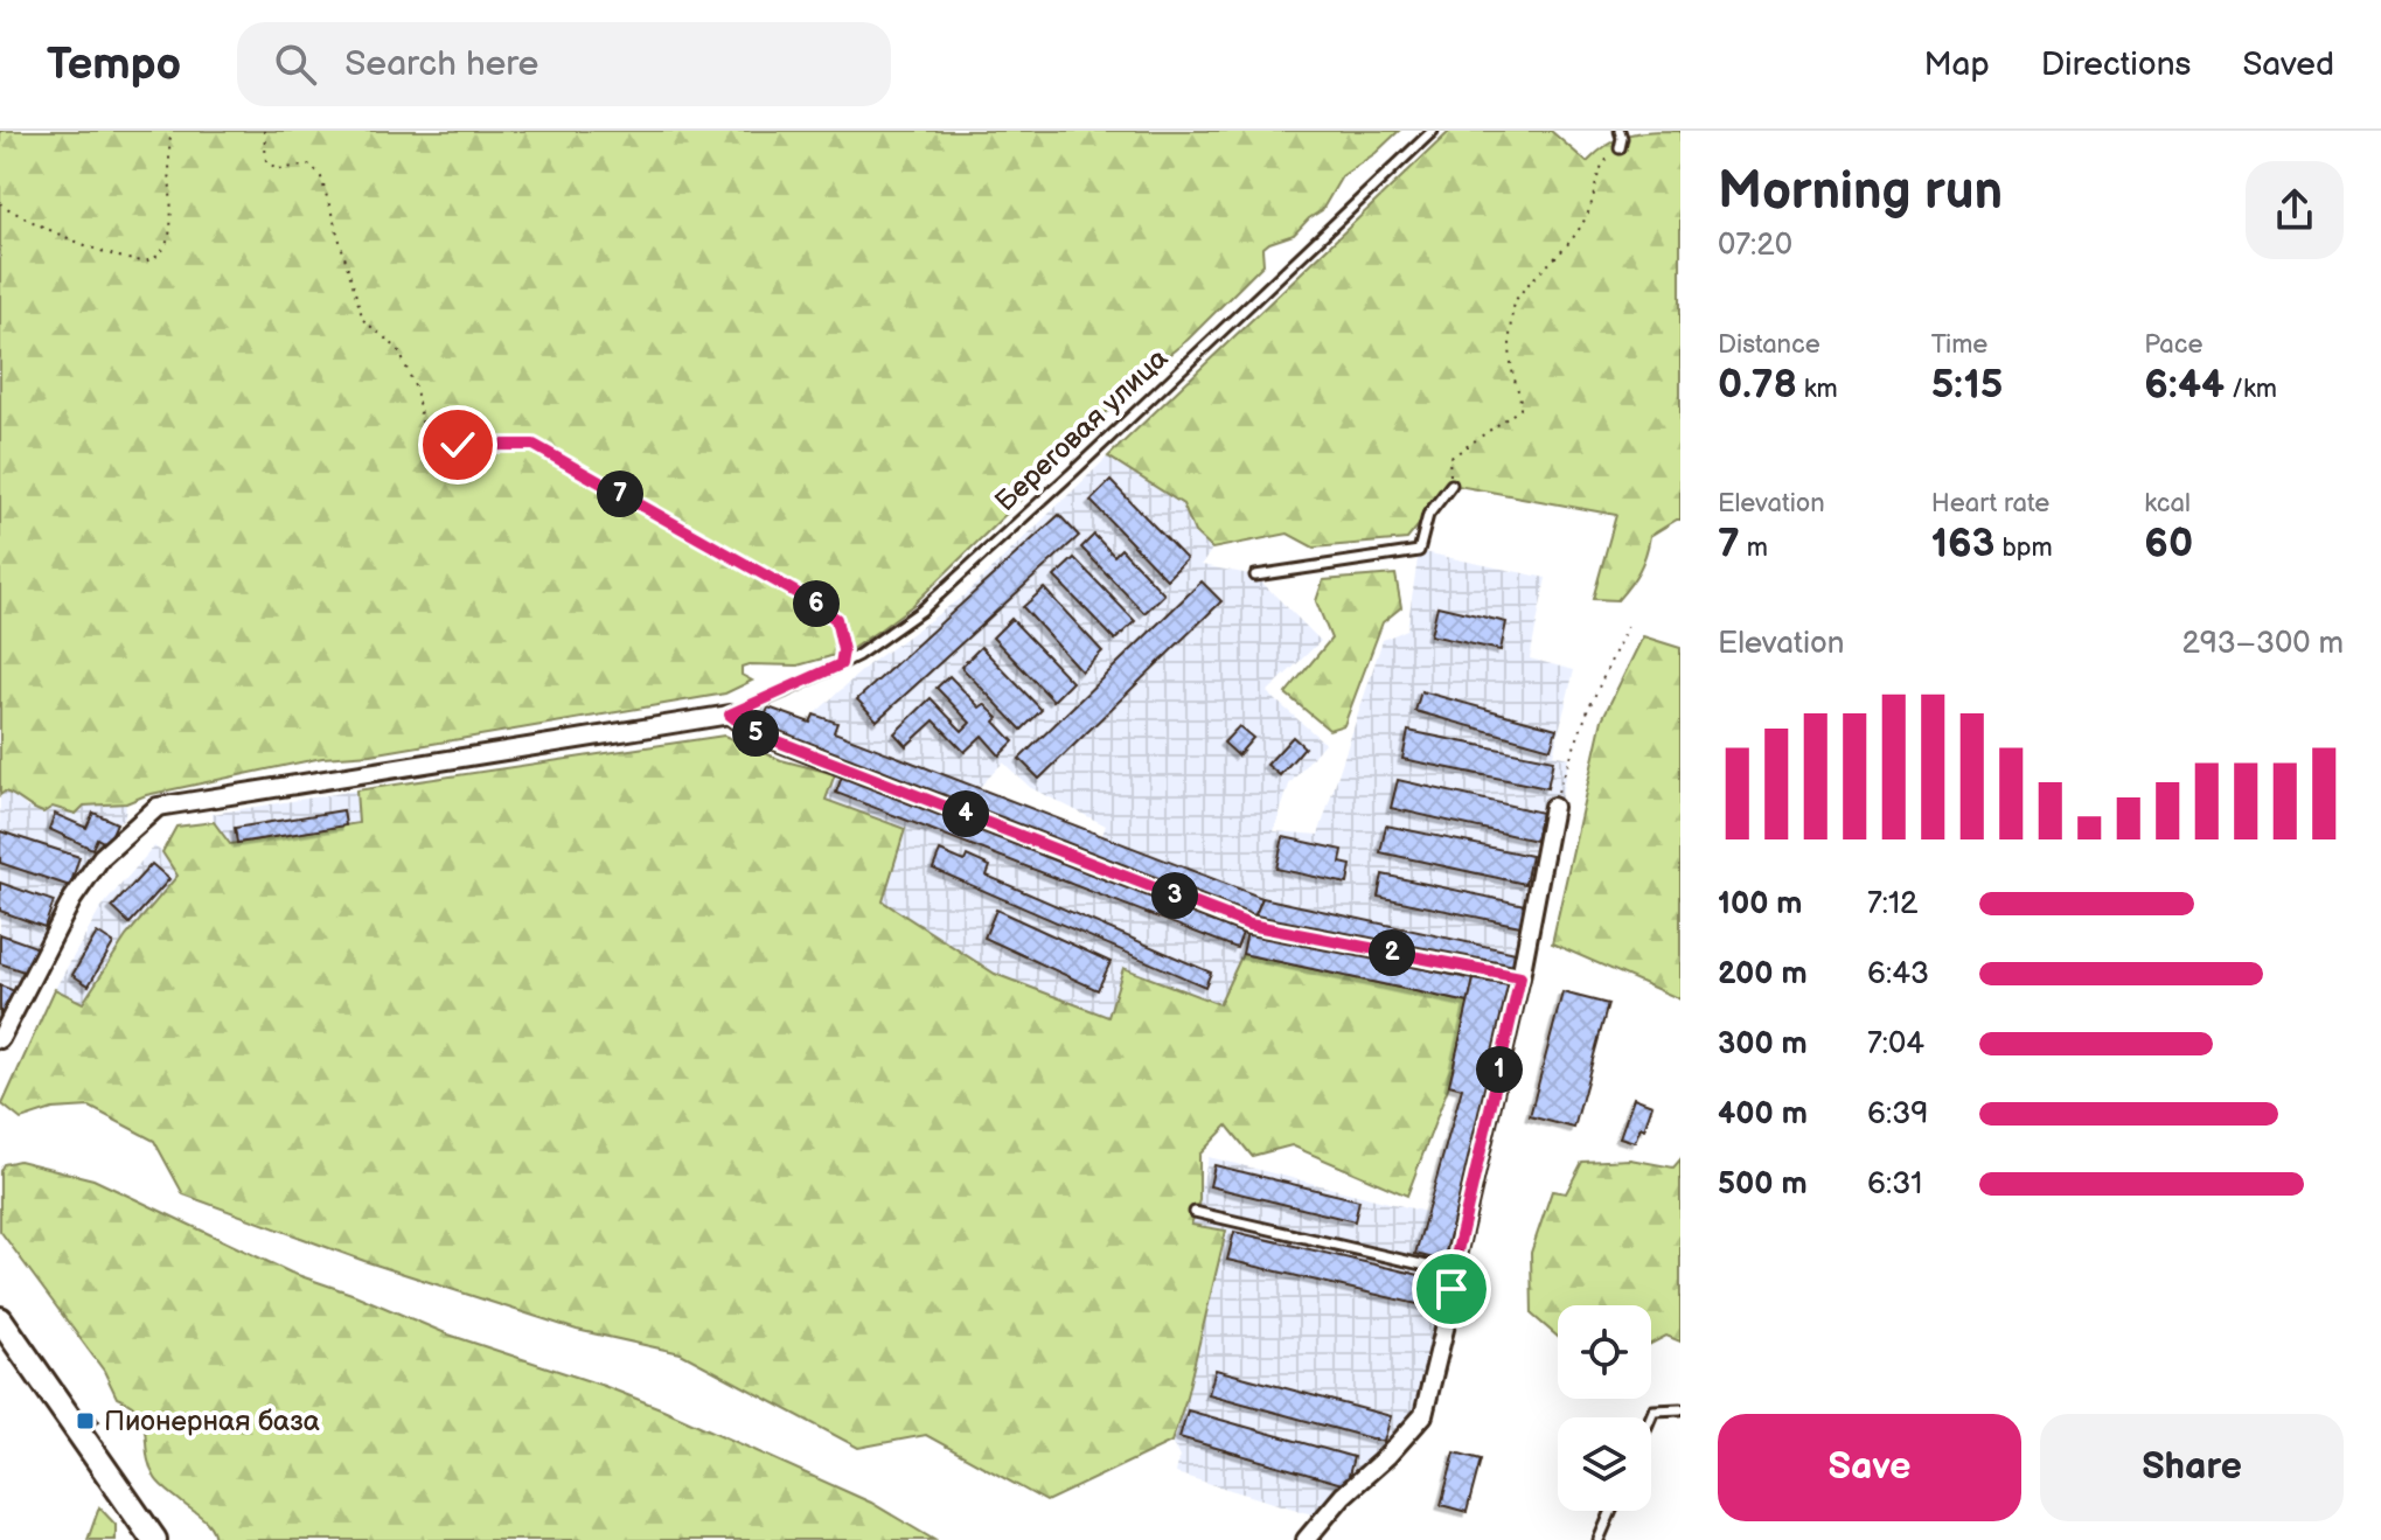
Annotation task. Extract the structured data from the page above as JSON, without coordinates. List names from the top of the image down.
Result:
{
  "streets": {
    "lane": ["Береговая улица"]
  },
  "places": {
    "transit": ["Пионерная база"]
  },
  "page": {
    "header": "Tempo",
    "search": "Search here",
    "nav": ["Map", "Directions", "Saved"],
    "heading": ["Morning run", "07:20"],
    "stats": [
      ["Distance", "0.78 km"],
      ["Time", "5:15"],
      ["Pace", "6:44 /km"],
      ["Elevation", "7 m"],
      ["Heart rate", "163 bpm"],
      ["kcal", "60"]
    ],
    "pins": [
      "7",
      "6",
      "5",
      "4",
      "3",
      "2",
      "1"
    ],
    "chart": ["Elevation", "293–300 m"],
    "list": [
      {
        "name": "100 m",
        "note": "7:12"
      },
      {
        "name": "200 m",
        "note": "6:43"
      },
      {
        "name": "300 m",
        "note": "7:04"
      },
      {
        "name": "400 m",
        "note": "6:39"
      },
      {
        "name": "500 m",
        "note": "6:31"
      }
    ],
    "buttons": ["Save", "Share"]
  }
}
